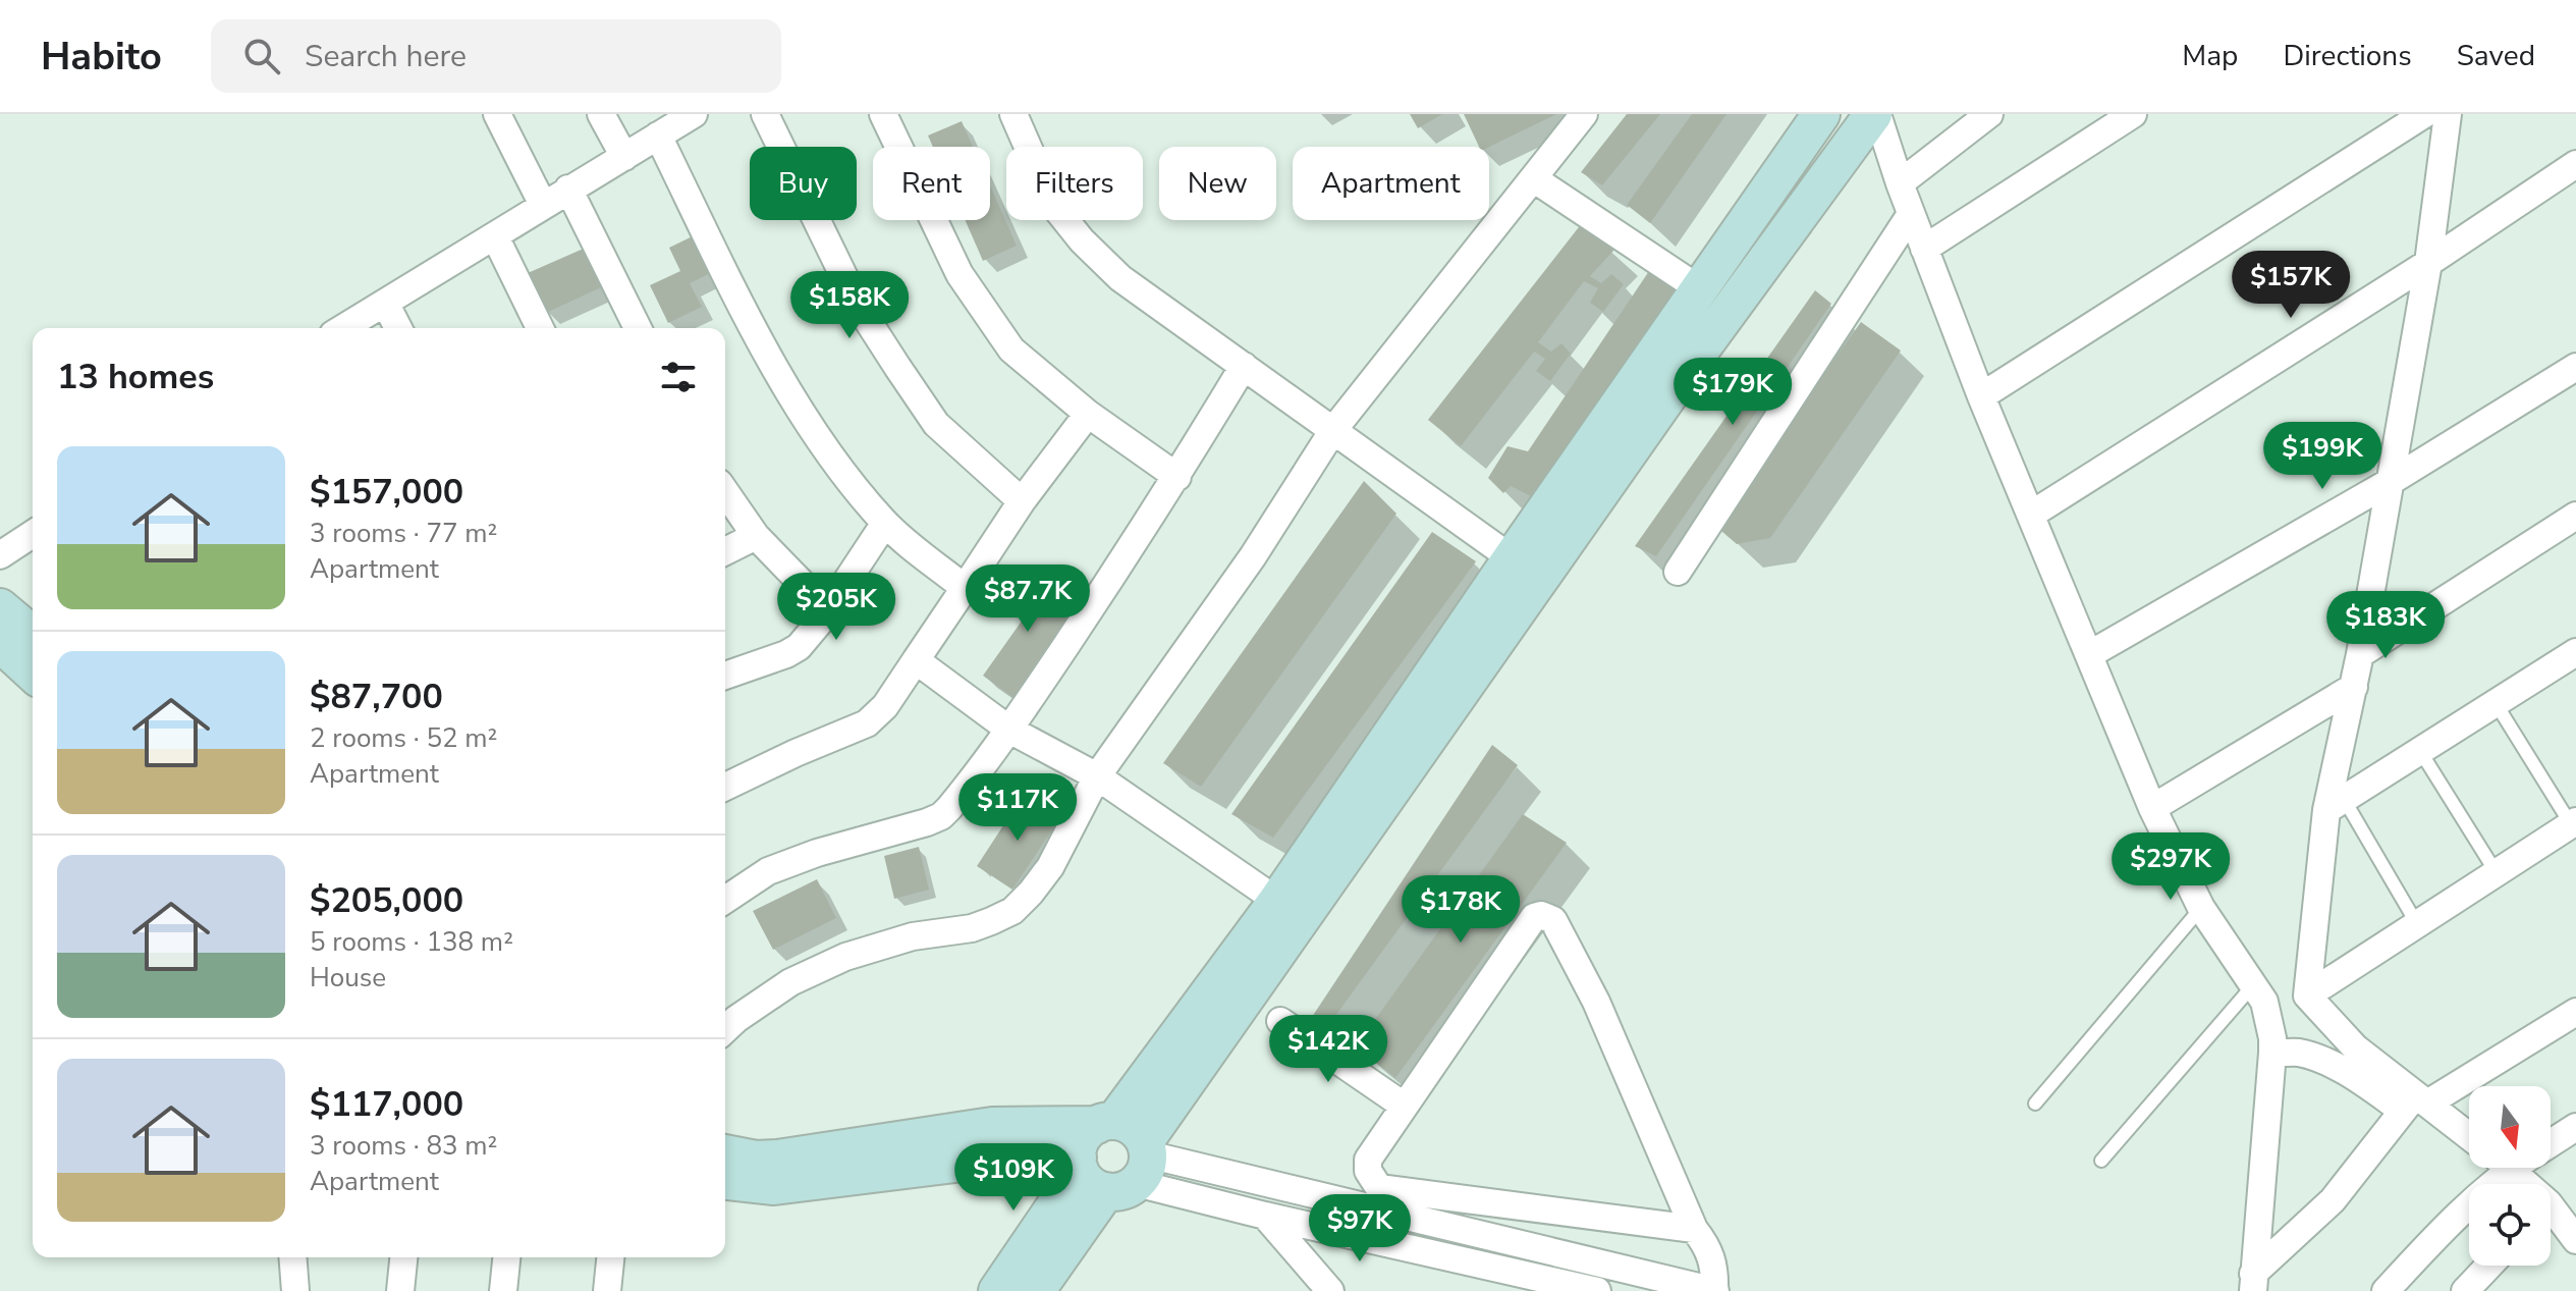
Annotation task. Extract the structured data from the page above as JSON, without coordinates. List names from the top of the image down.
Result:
{
  "north": "bottom",
  "page": {
    "header": "Habito",
    "search": "Search here",
    "nav": ["Map", "Directions", "Saved"],
    "chip": [
      "Buy",
      "Rent",
      "Filters",
      "New",
      "Apartment"
    ],
    "price": [
      "$157K",
      "$158K",
      "$179K",
      "$199K",
      "$87.7K",
      "$205K",
      "$183K",
      "$117K",
      "$297K",
      "$178K",
      "$142K",
      "$109K",
      "$97K"
    ],
    "heading": "13 homes",
    "list": [
      {
        "name": "$157,000",
        "note": "3 rooms · 77 m² · Apartment"
      },
      {
        "name": "$87,700",
        "note": "2 rooms · 52 m² · Apartment"
      },
      {
        "name": "$205,000",
        "note": "5 rooms · 138 m² · House"
      },
      {
        "name": "$117,000",
        "note": "3 rooms · 83 m² · Apartment"
      }
    ]
  }
}
